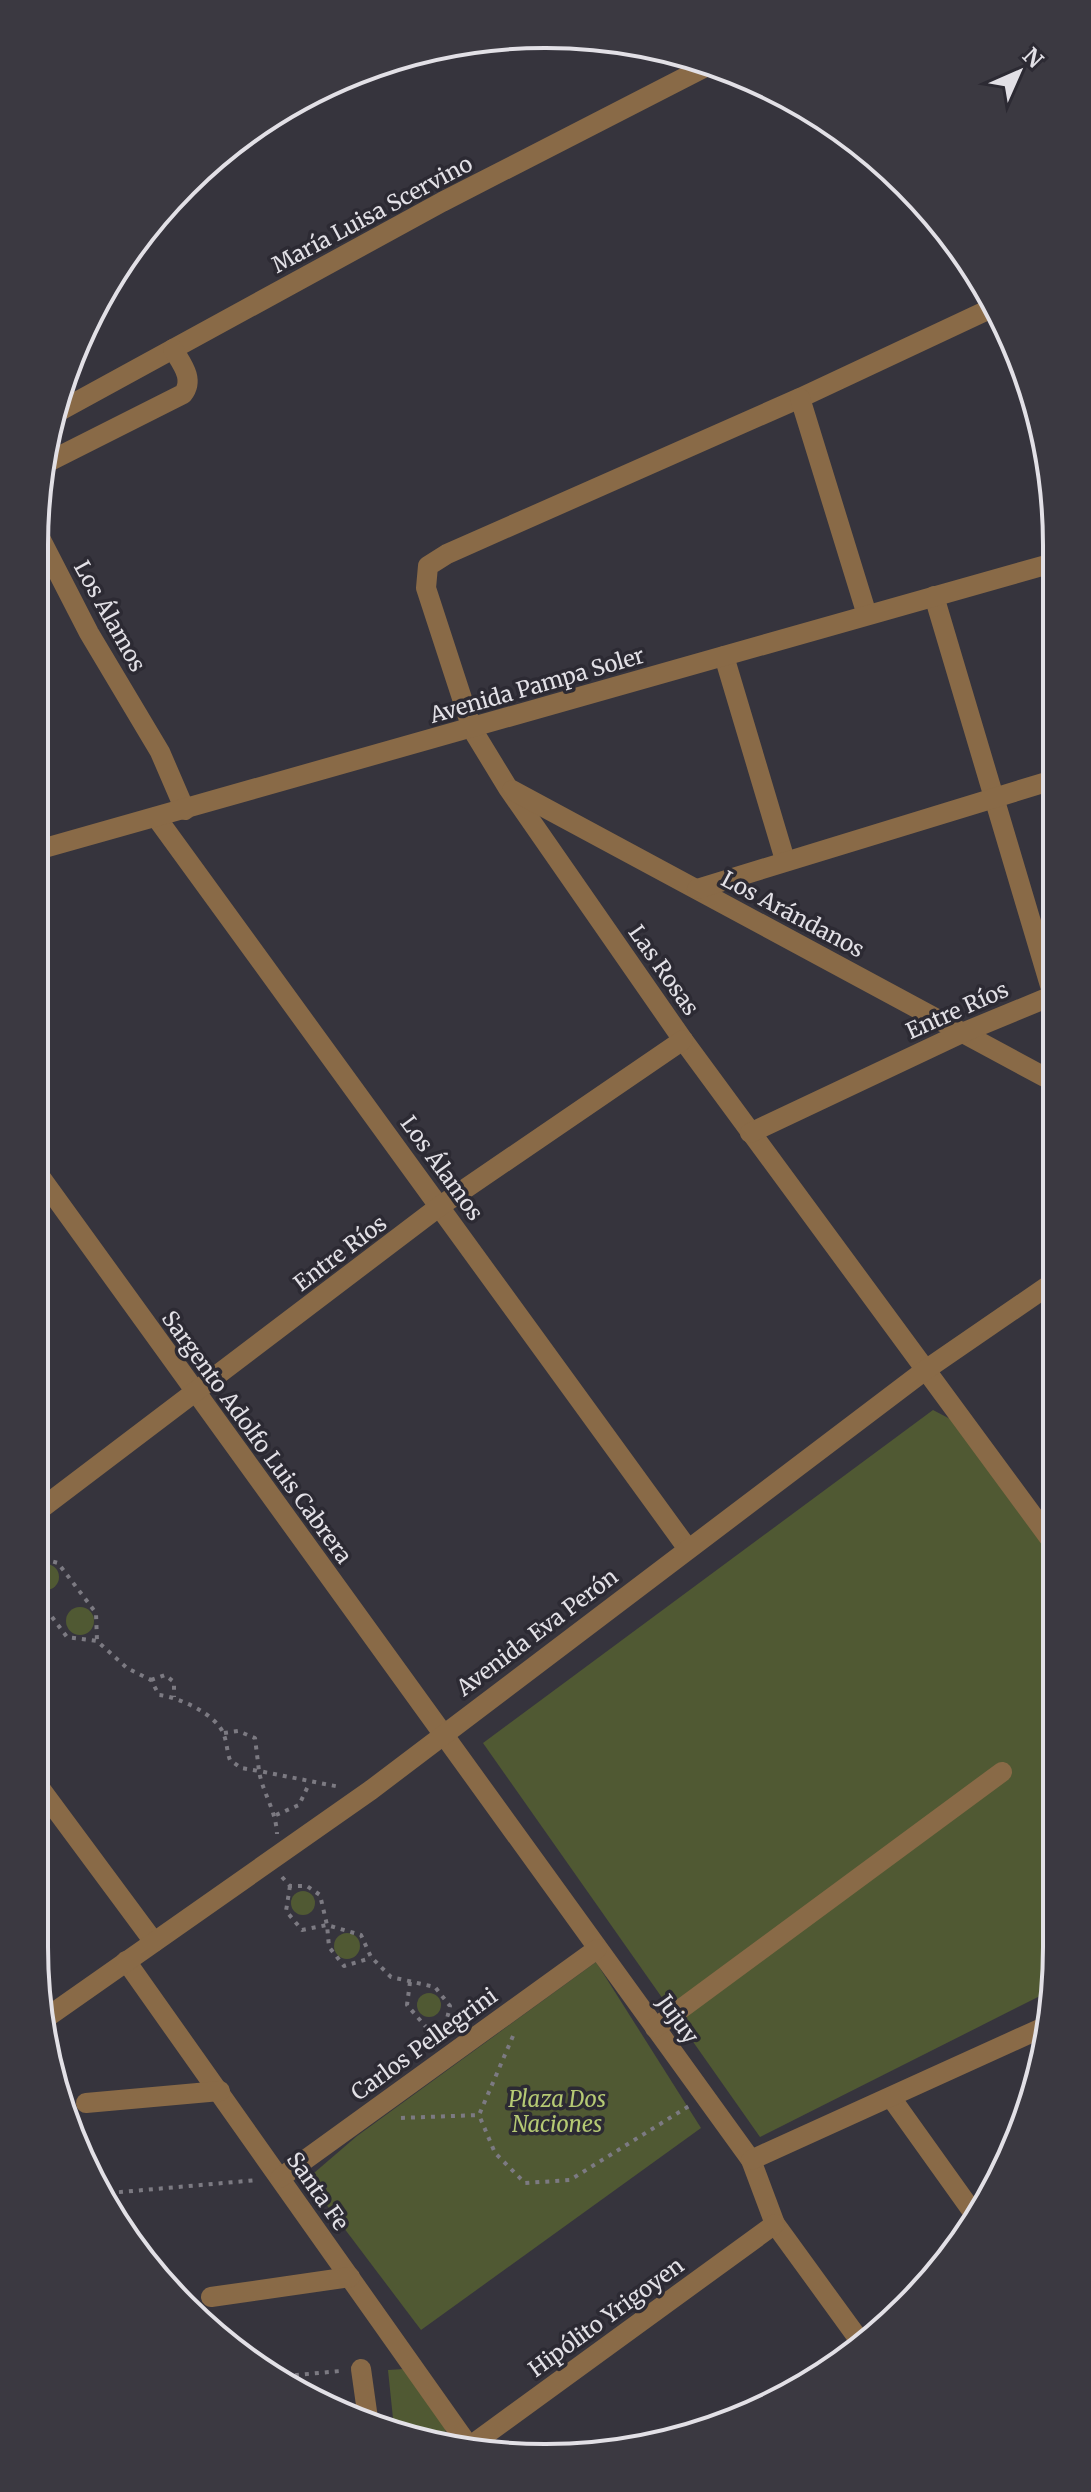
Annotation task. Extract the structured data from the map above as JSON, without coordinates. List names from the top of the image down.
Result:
{
  "streets": {
    "street": [
      "María Luisa Scervino",
      "Los Álamos",
      "Avenida Pampa Soler",
      "Los Arándanos",
      "Las Rosas",
      "Entre Ríos",
      "Sargento Adolfo Luis Cabrera",
      "Avenida Eva Perón",
      "Jujuy",
      "Carlos Pellegrini",
      "Santa Fe",
      "Hipólito Yrigoyen"
    ]
  },
  "crossings": [
    ["Los Álamos", "Avenida Pampa Soler"],
    ["Los Álamos", "Entre Ríos"],
    ["Los Álamos", "Avenida Eva Perón"],
    ["Avenida Pampa Soler", "Las Rosas"],
    ["Los Arándanos", "Las Rosas"],
    ["Los Arándanos", "Entre Ríos"],
    ["Las Rosas", "Entre Ríos"],
    ["Las Rosas", "Avenida Eva Perón"],
    ["Entre Ríos", "Sargento Adolfo Luis Cabrera"],
    ["Sargento Adolfo Luis Cabrera", "Avenida Eva Perón"],
    ["Sargento Adolfo Luis Cabrera", "Jujuy"],
    ["Avenida Eva Perón", "Jujuy"],
    ["Avenida Eva Perón", "Santa Fe"],
    ["Jujuy", "Carlos Pellegrini"],
    ["Jujuy", "Hipólito Yrigoyen"],
    ["Carlos Pellegrini", "Santa Fe"]
  ],
  "parks": ["Plaza Dos Naciones"],
  "north": "top right"
}
